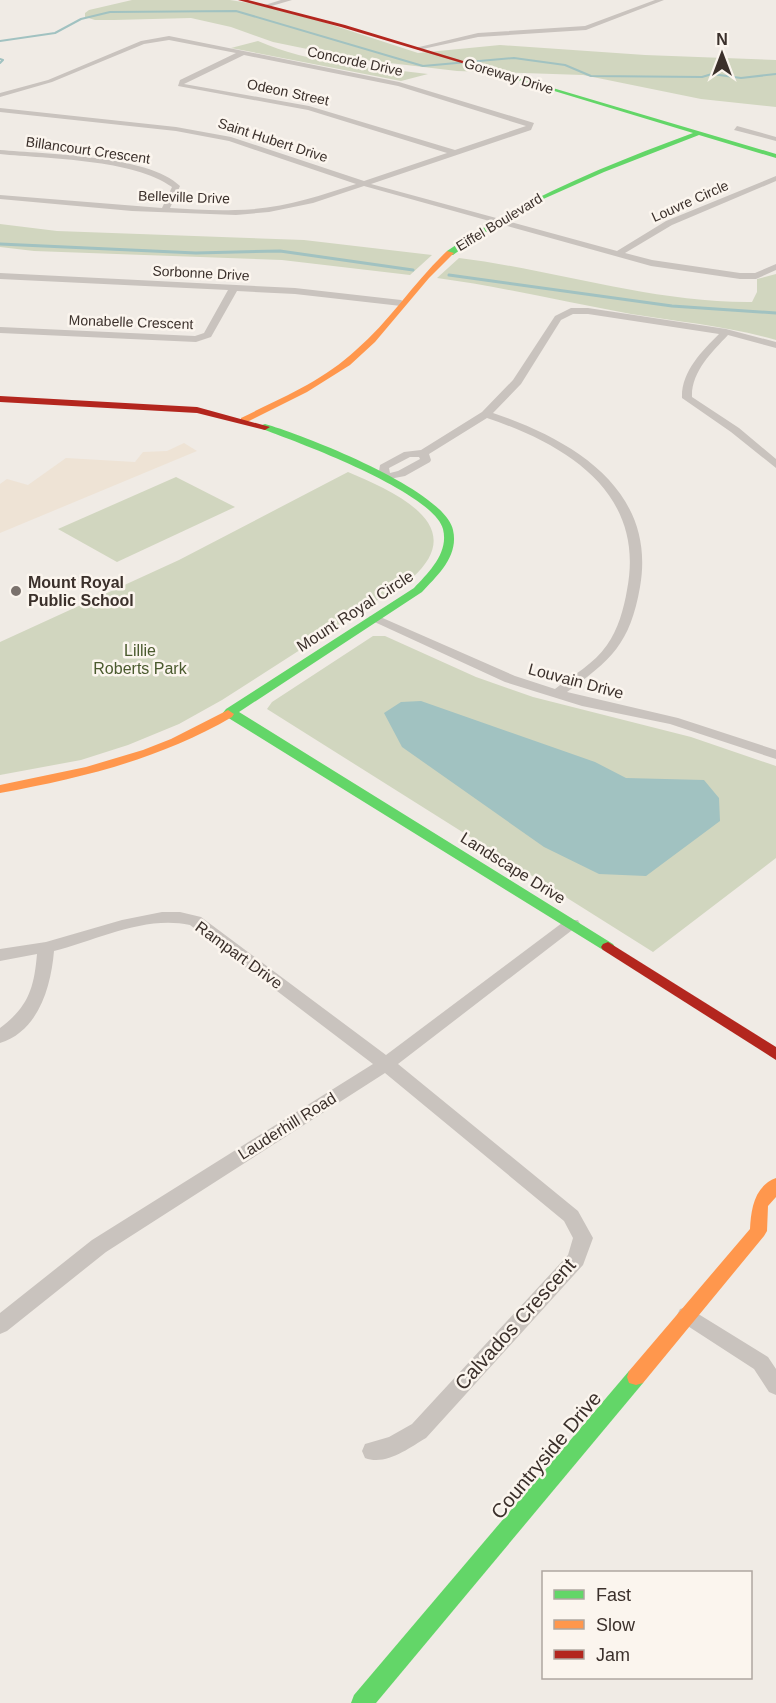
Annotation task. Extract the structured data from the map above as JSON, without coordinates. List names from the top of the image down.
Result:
{
  "streets": {
    "street": [
      "Concorde Drive",
      "Goreway Drive",
      "Odeon Street",
      "Saint Hubert Drive",
      "Billancourt Crescent",
      "Belleville Drive",
      "Louvre Circle",
      "Eiffel Boulevard",
      "Sorbonne Drive",
      "Monabelle Crescent",
      "Mount Royal Circle",
      "Louvain Drive",
      "Landscape Drive",
      "Rampart Drive",
      "Lauderhill Road",
      "Calvados Crescent",
      "Countryside Drive"
    ]
  },
  "crossings": [
    ["Concorde Drive", "Odeon Street"],
    ["Concorde Drive", "Saint Hubert Drive"],
    ["Concorde Drive", "Belleville Drive"],
    ["Goreway Drive", "Eiffel Boulevard"],
    ["Saint Hubert Drive", "Belleville Drive"],
    ["Saint Hubert Drive", "Eiffel Boulevard"],
    ["Billancourt Crescent", "Belleville Drive"],
    ["Eiffel Boulevard", "Sorbonne Drive"],
    ["Eiffel Boulevard", "Mount Royal Circle"],
    ["Sorbonne Drive", "Monabelle Crescent"],
    ["Mount Royal Circle", "Louvain Drive"],
    ["Mount Royal Circle", "Landscape Drive"],
    ["Landscape Drive", "Lauderhill Road"],
    ["Rampart Drive", "Lauderhill Road"],
    ["Rampart Drive", "Calvados Crescent"],
    ["Lauderhill Road", "Calvados Crescent"]
  ],
  "parks": ["Lillie Roberts Park"],
  "places": ["Mount Royal Public School"],
  "legend": ["Fast", "Slow", "Jam"],
  "north": "top"
}
